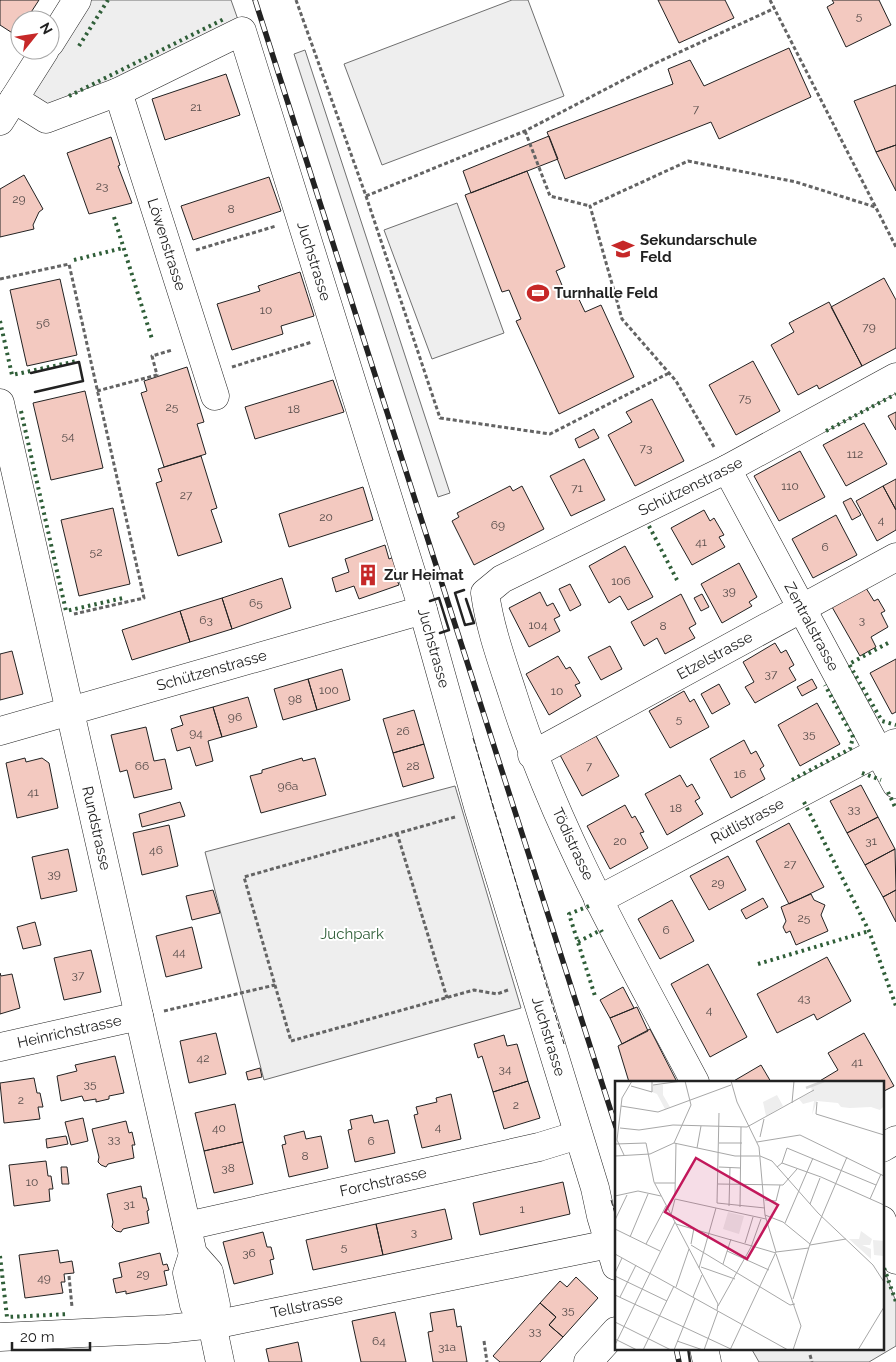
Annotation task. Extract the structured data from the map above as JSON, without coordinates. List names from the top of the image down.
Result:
{
  "streets": {
    "street": [
      "Löwenstrasse",
      "Juchstrasse",
      "Schützenstrasse",
      "Zentralstrasse",
      "Etzelstrasse",
      "Rütlistrasse",
      "Rundstrasse",
      "Tödistrasse",
      "Heinrichstrasse",
      "Forchstrasse",
      "Tellstrasse"
    ]
  },
  "crossings": [
    ["Löwenstrasse", "Juchstrasse"],
    ["Juchstrasse", "Schützenstrasse"],
    ["Juchstrasse", "Forchstrasse"],
    ["Juchstrasse", "Tellstrasse"],
    ["Schützenstrasse", "Zentralstrasse"],
    ["Schützenstrasse", "Rundstrasse"],
    ["Schützenstrasse", "Tödistrasse"],
    ["Zentralstrasse", "Etzelstrasse"],
    ["Zentralstrasse", "Rütlistrasse"],
    ["Etzelstrasse", "Tödistrasse"],
    ["Rütlistrasse", "Tödistrasse"],
    ["Rundstrasse", "Heinrichstrasse"],
    ["Rundstrasse", "Forchstrasse"],
    ["Rundstrasse", "Tellstrasse"]
  ],
  "parks": ["Juchpark"],
  "places": {
    "school or university": ["Sekundarschule Feld"],
    "sports": ["Turnhalle Feld"],
    "building": ["Zur Heimat"]
  },
  "house_numbers": [
    "5",
    "21",
    "7",
    "23",
    "29",
    "8",
    "10",
    "56",
    "79",
    "75",
    "25",
    "18",
    "54",
    "73",
    "112",
    "110",
    "71",
    "27",
    "20",
    "4",
    "69",
    "41",
    "6",
    "52",
    "106",
    "39",
    "65",
    "63",
    "3",
    "104",
    "8",
    "37",
    "100",
    "10",
    "98",
    "96",
    "5",
    "26",
    "94",
    "35",
    "66",
    "28",
    "7",
    "16",
    "96a",
    "41",
    "18",
    "33",
    "20",
    "31",
    "46",
    "27",
    "39",
    "29",
    "25",
    "6",
    "44",
    "37",
    "43",
    "4",
    "42",
    "41",
    "34",
    "35",
    "2",
    "2",
    "4",
    "40",
    "33",
    "6",
    "8",
    "38",
    "10",
    "31",
    "1",
    "3",
    "5",
    "36",
    "29",
    "49",
    "35",
    "33",
    "64",
    "31a"
  ],
  "scale_bar": "20 m",
  "north": "top right"
}
